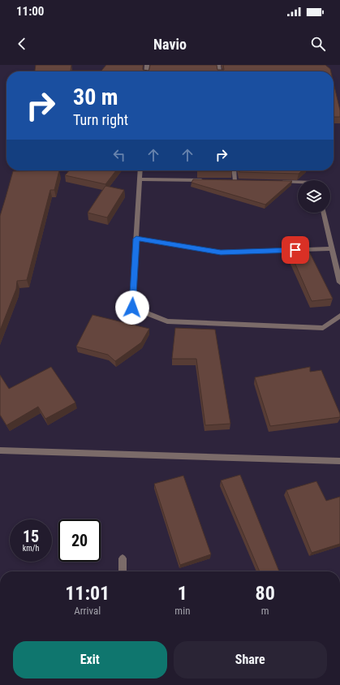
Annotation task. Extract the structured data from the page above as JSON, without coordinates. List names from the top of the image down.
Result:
{
  "page": {
    "status": "11:00",
    "header": "Navio",
    "turn": ["30 m", "Turn right"],
    "speed": "15 km/h",
    "limit": "20",
    "eta": [
      "11:01",
      "Arrival",
      "1",
      "min",
      "80",
      "m"
    ],
    "buttons": ["Exit", "Share"]
  }
}
